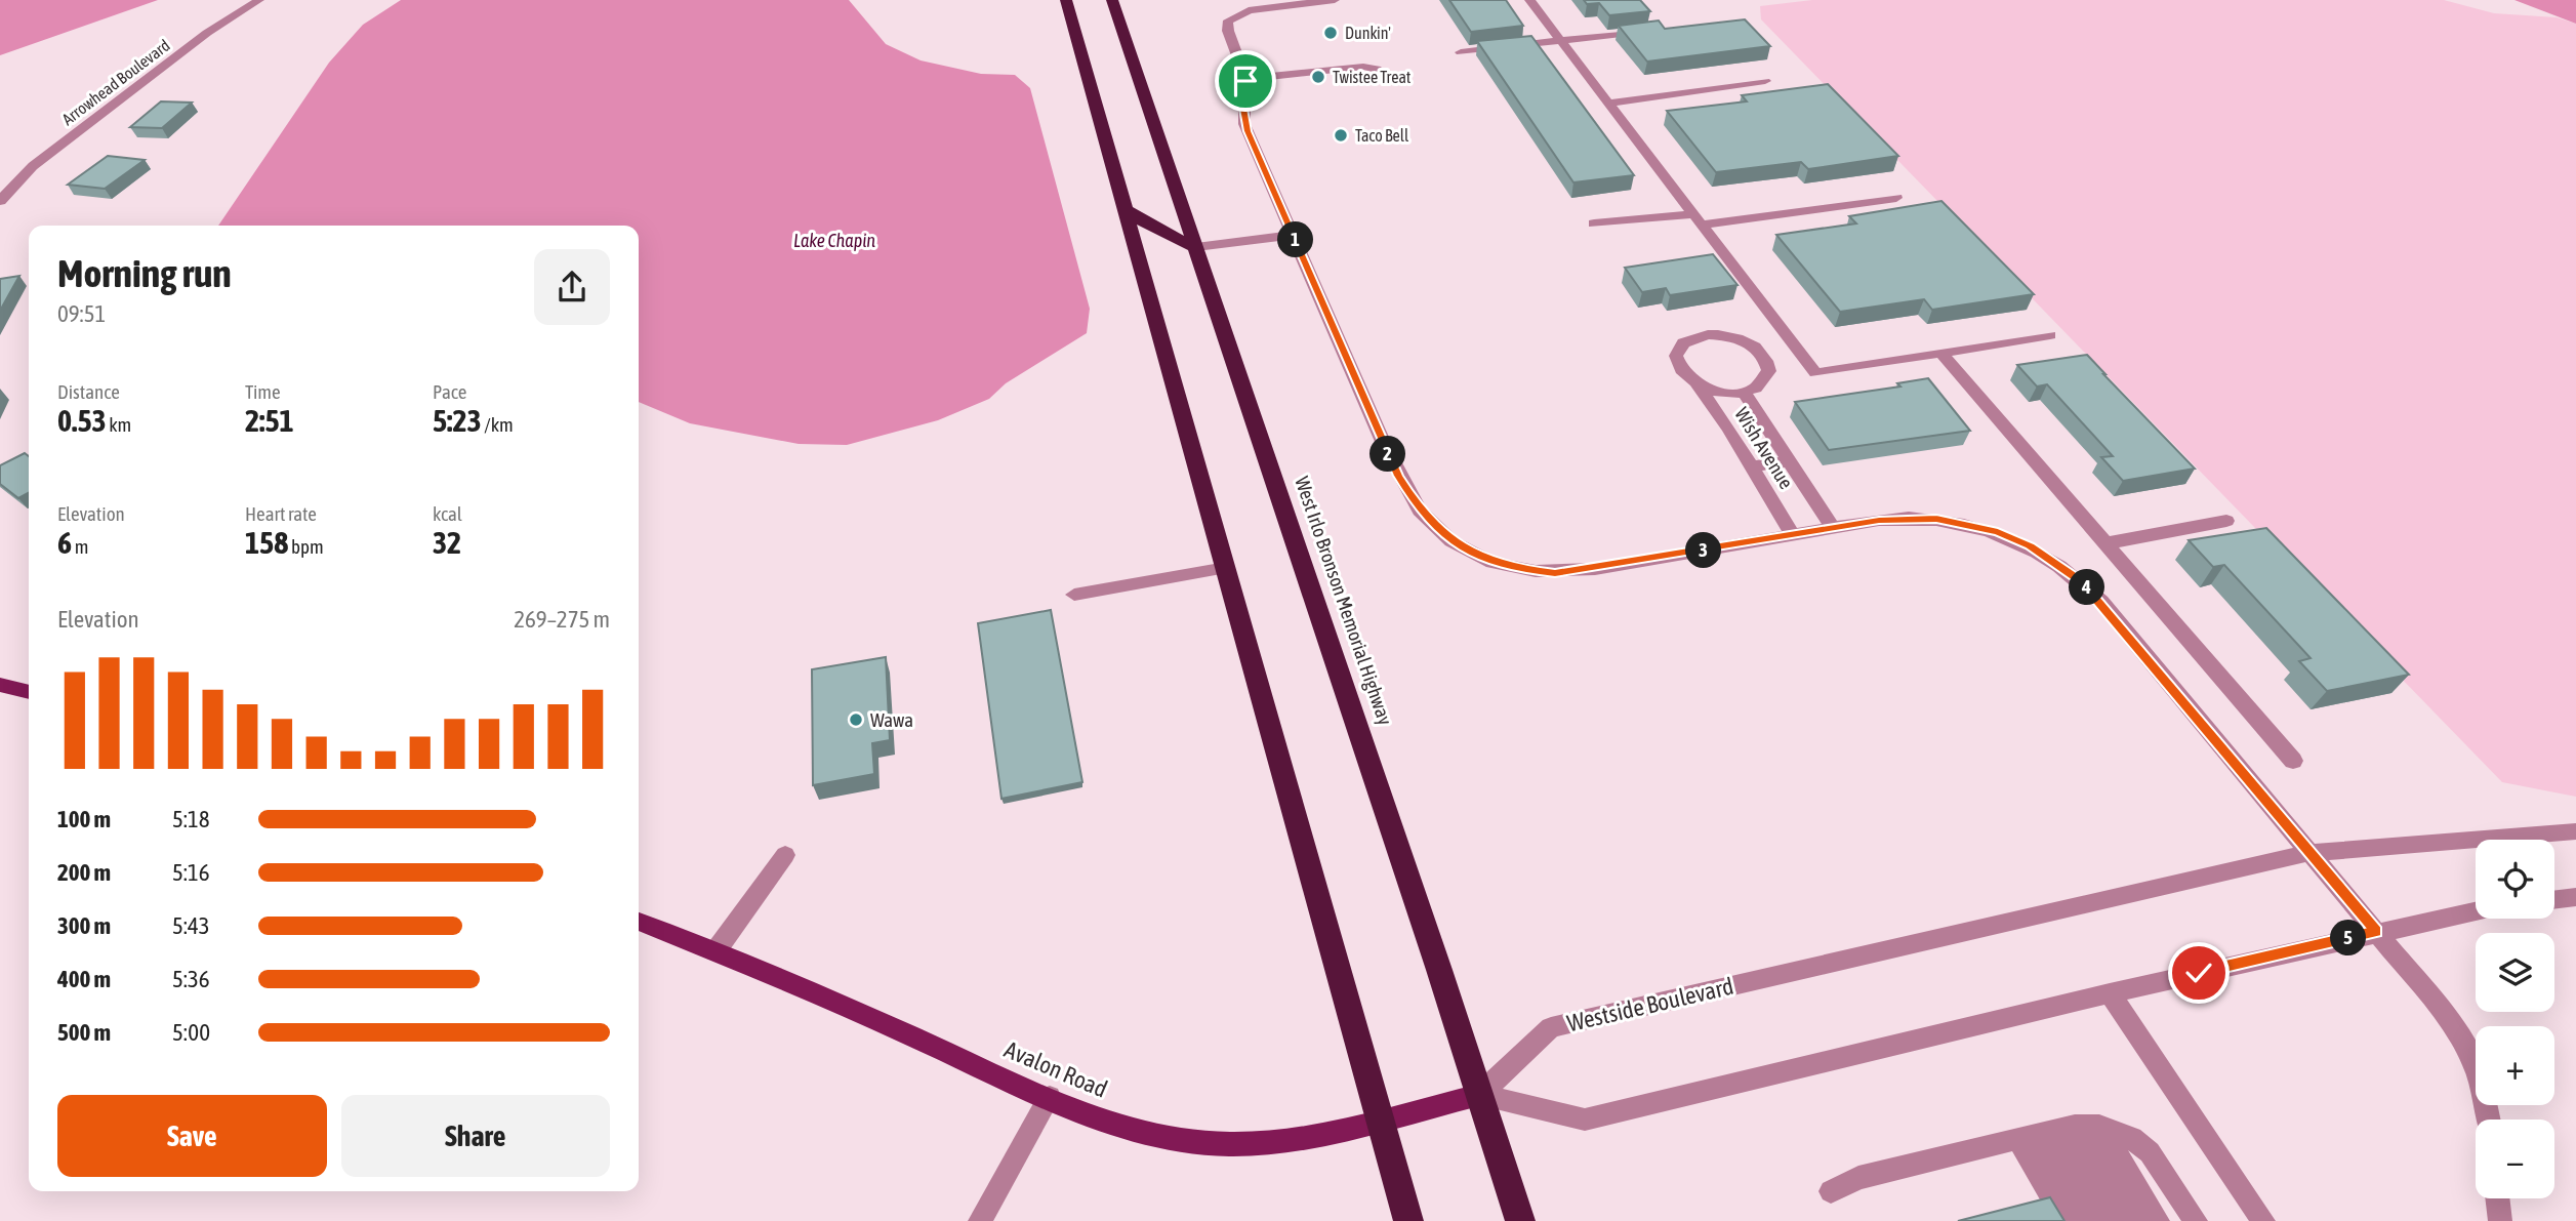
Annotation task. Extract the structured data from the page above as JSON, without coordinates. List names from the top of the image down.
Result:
{
  "streets": {
    "highway": ["West Irlo Bronson Memorial Highway"],
    "main road": ["Avalon Road"],
    "street": ["Arrowhead Boulevard", "Wish Avenue", "Westside Boulevard"]
  },
  "crossings": [
    ["West Irlo Bronson Memorial Highway", "Westside Boulevard"],
    ["West Irlo Bronson Memorial Highway", "Avalon Road"],
    ["Westside Boulevard", "Avalon Road"]
  ],
  "water": ["Lake Chapin"],
  "places": [
    "Dunkin'",
    "Twistee Treat",
    "Taco Bell",
    "Wawa"
  ],
  "page": {
    "pins": [
      "1",
      "2",
      "3",
      "4",
      "5"
    ],
    "heading": ["Morning run", "09:51"],
    "stats": [
      ["Distance", "0.53 km"],
      ["Time", "2:51"],
      ["Pace", "5:23 /km"],
      ["Elevation", "6 m"],
      ["Heart rate", "158 bpm"],
      ["kcal", "32"]
    ],
    "chart": ["Elevation", "269–275 m"],
    "list": [
      {
        "name": "100 m",
        "note": "5:18"
      },
      {
        "name": "200 m",
        "note": "5:16"
      },
      {
        "name": "300 m",
        "note": "5:43"
      },
      {
        "name": "400 m",
        "note": "5:36"
      },
      {
        "name": "500 m",
        "note": "5:00"
      }
    ],
    "map_buttons": ["+", "−"],
    "buttons": ["Save", "Share"]
  }
}
